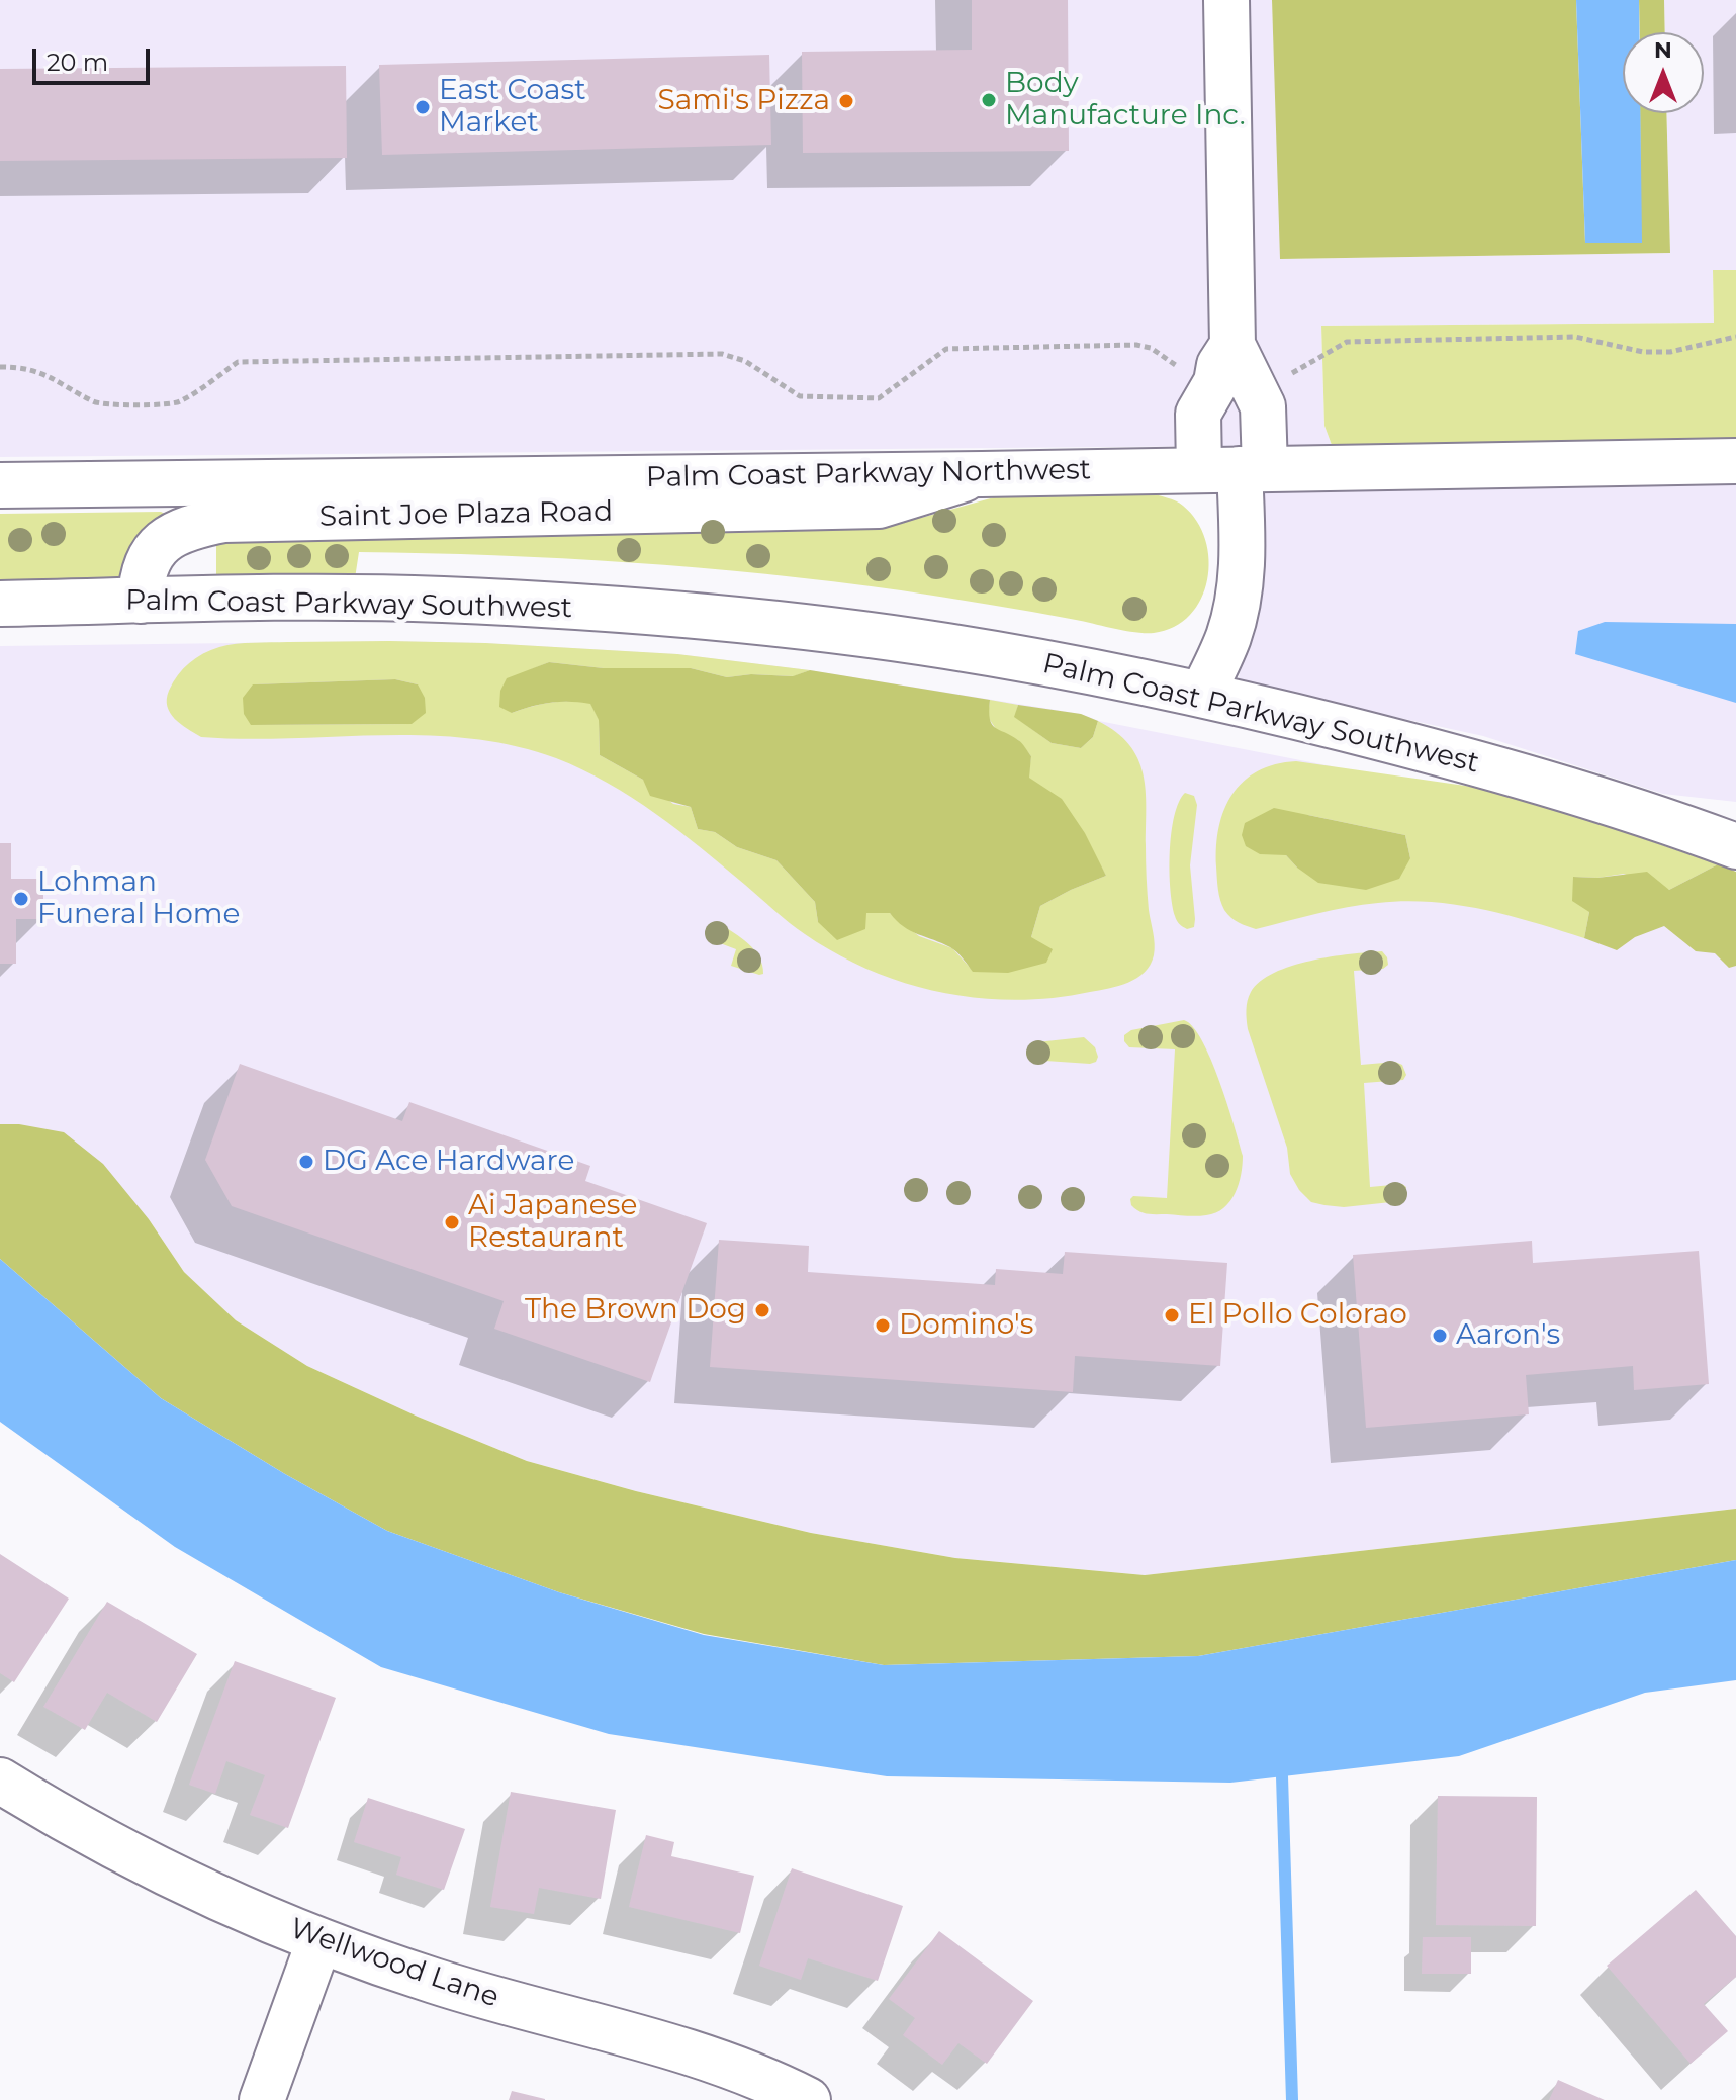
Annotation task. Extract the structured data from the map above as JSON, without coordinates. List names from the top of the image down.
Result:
{
  "streets": {
    "main road": [
      "Palm Coast Parkway Northwest",
      "Saint Joe Plaza Road",
      "Palm Coast Parkway Southwest",
      "Wellwood Lane"
    ]
  },
  "crossings": [
    ["Palm Coast Parkway Northwest", "Saint Joe Plaza Road"],
    ["Saint Joe Plaza Road", "Palm Coast Parkway Southwest"]
  ],
  "places": [
    "Body Manufacture Inc.",
    "Sami's Pizza",
    "East Coast Market",
    "Lohman Funeral Home",
    "DG Ace Hardware",
    "Ai Japanese Restaurant",
    "The Brown Dog",
    "El Pollo Colorao",
    "Domino's",
    "Aaron's"
  ],
  "scale_bar": "20 m",
  "north": "top"
}
